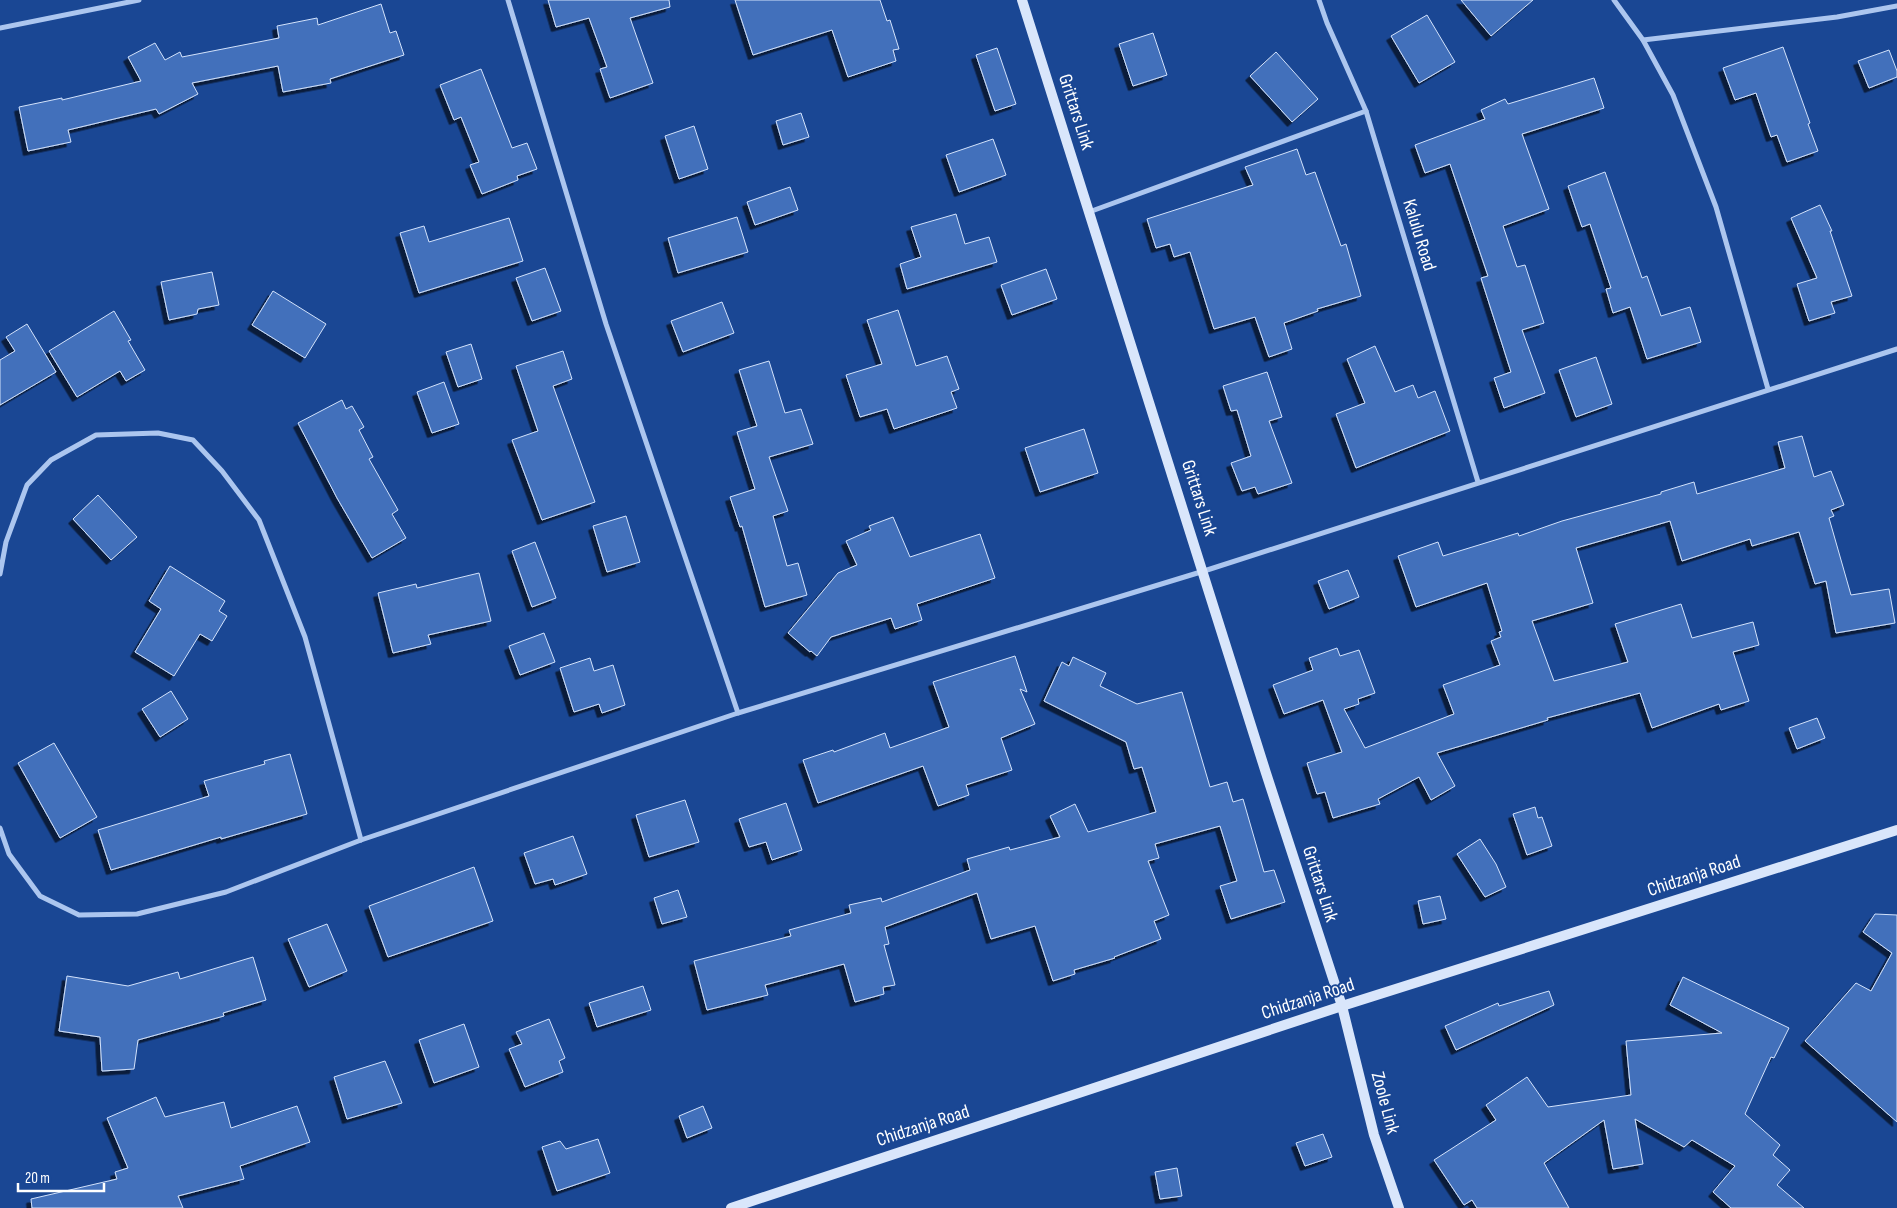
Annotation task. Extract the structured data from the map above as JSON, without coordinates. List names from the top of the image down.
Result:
{
  "streets": {
    "street": [
      "Grittars Link",
      "Kalulu Road",
      "Chidzanja Road",
      "Zoole Link"
    ]
  },
  "crossings": [
    ["Grittars Link", "Chidzanja Road"],
    ["Grittars Link", "Zoole Link"],
    ["Chidzanja Road", "Zoole Link"]
  ],
  "scale_bar": "20 m"
}
